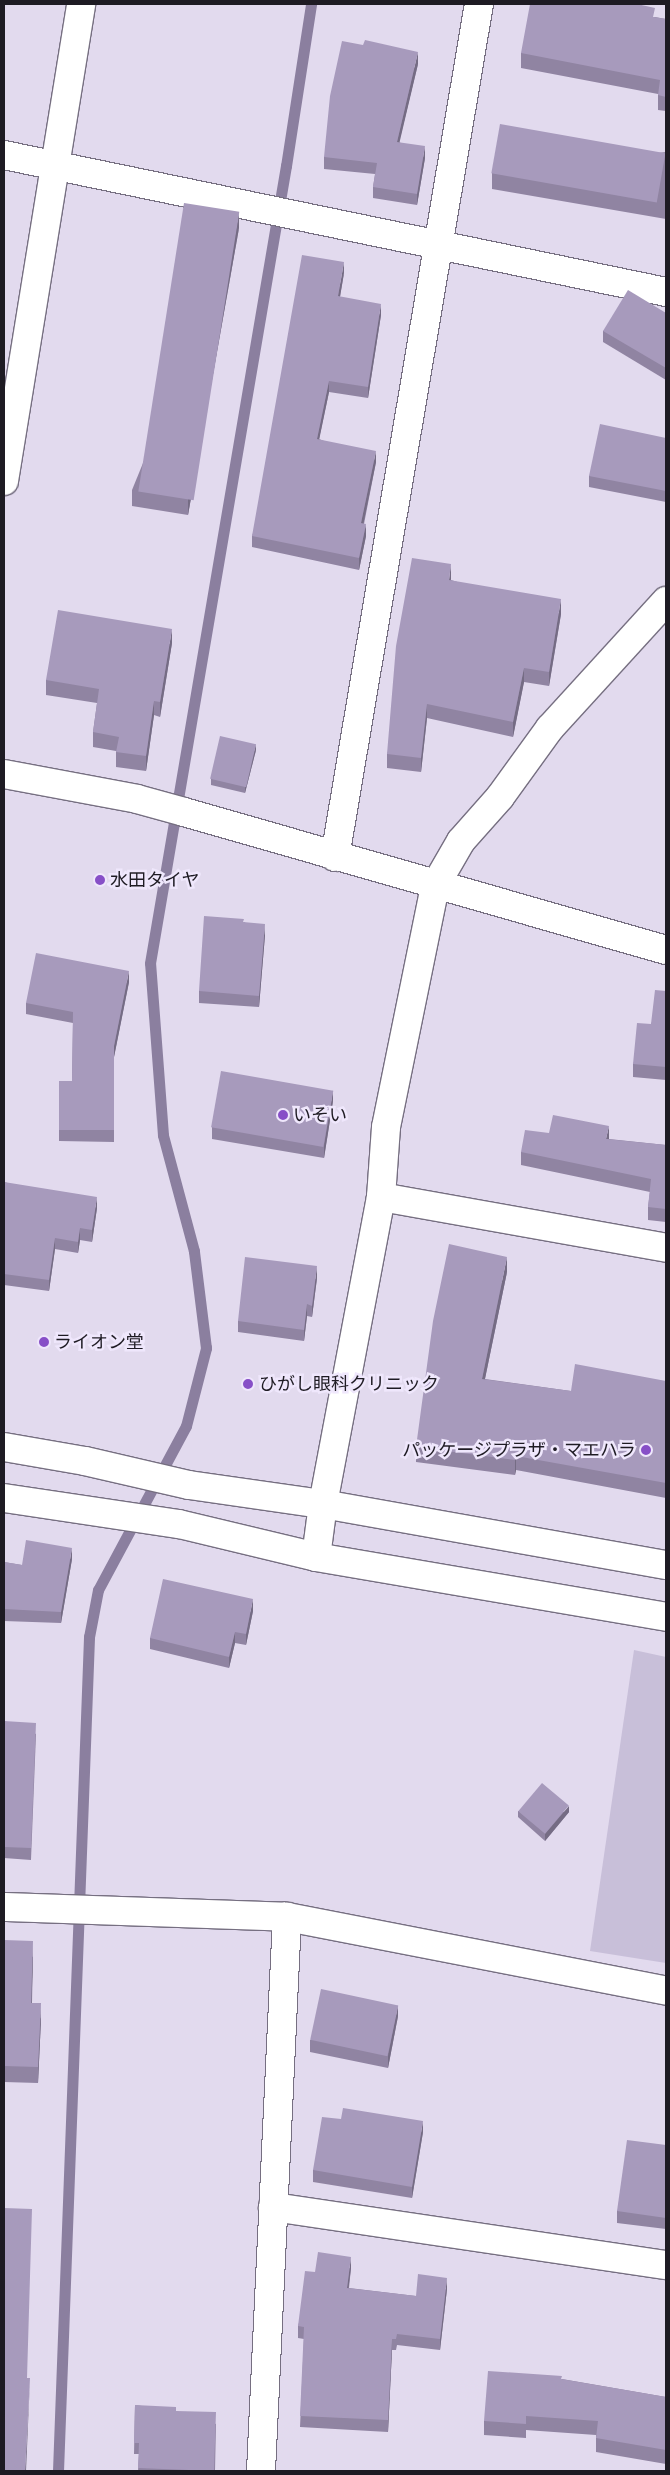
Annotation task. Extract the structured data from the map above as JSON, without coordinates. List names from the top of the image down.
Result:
{
  "places": [
    "水田タイヤ",
    "いそい",
    "ライオン堂",
    "ひがし眼科クリニック",
    "パッケージプラザ・マエハラ"
  ]
}
